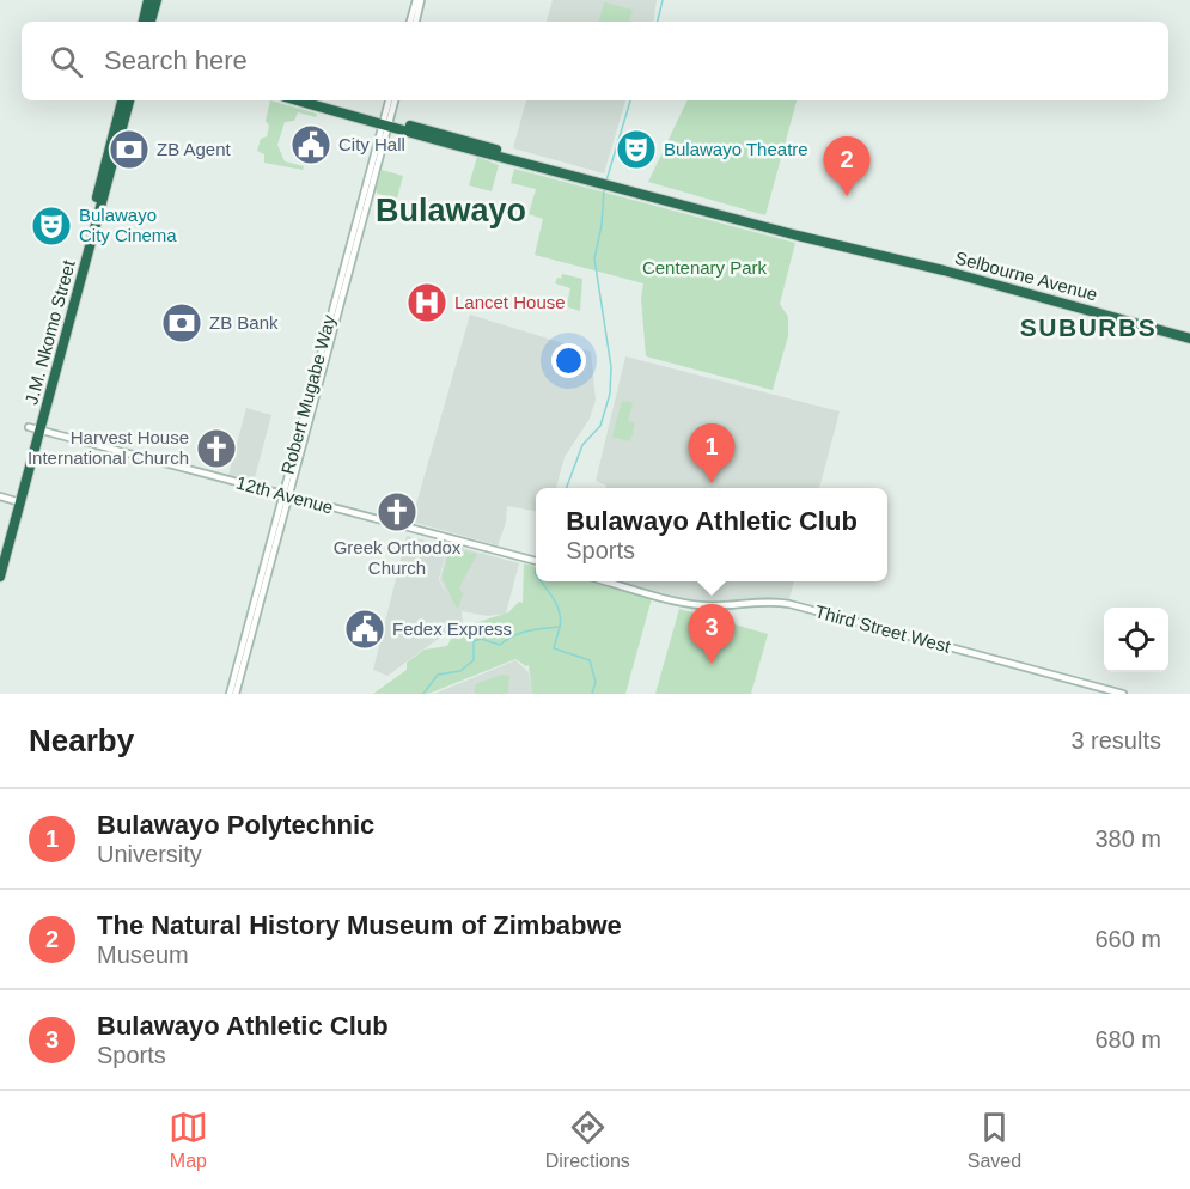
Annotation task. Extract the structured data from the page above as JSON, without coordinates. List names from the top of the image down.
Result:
{
  "streets": {
    "highway": ["Selbourne Avenue", "J.M. Nkomo Street"],
    "main road": ["Robert Mugabe Way", "12th Avenue", "Third Street West"]
  },
  "crossings": [
    ["Selbourne Avenue", "Robert Mugabe Way"],
    ["J.M. Nkomo Street", "12th Avenue"],
    ["Robert Mugabe Way", "12th Avenue"]
  ],
  "districts": ["Bulawayo", "SUBURBS"],
  "parks": ["Centenary Park"],
  "places": {
    "public building": ["City Hall", "Fedex Express"],
    "bank": ["ZB Agent", "ZB Bank"],
    "theatre": ["Bulawayo Theatre", "Bulawayo City Cinema"],
    "hospital": ["Lancet House"],
    "church": ["Harvest House International Church", "Greek Orthodox Church"]
  },
  "page": {
    "search": "Search here",
    "pins": ["2", "1", "3"],
    "popup": ["Bulawayo Athletic Club", "Sports"],
    "heading": ["Nearby", "3 results"],
    "list": [
      {
        "mark": "1",
        "name": "Bulawayo Polytechnic",
        "note": "University",
        "value": "380 m"
      },
      {
        "mark": "2",
        "name": "The Natural History Museum of Zimbabwe",
        "note": "Museum",
        "value": "660 m"
      },
      {
        "mark": "3",
        "name": "Bulawayo Athletic Club",
        "note": "Sports",
        "value": "680 m"
      }
    ],
    "nav": ["Map", "Directions", "Saved"]
  }
}
